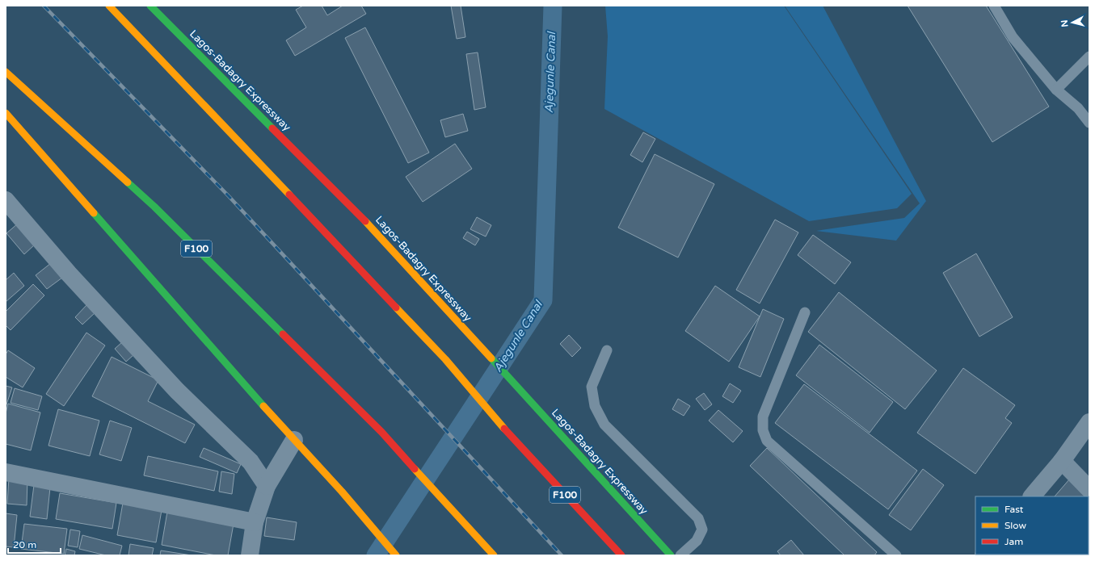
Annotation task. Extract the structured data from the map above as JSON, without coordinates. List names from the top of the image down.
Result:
{
  "streets": {
    "main road": ["Lagos-Badagry Expressway", "F100"]
  },
  "water": ["Ajegunle Canal"],
  "legend": ["Fast", "Slow", "Jam"],
  "scale_bar": "20 m",
  "north": "left"
}
